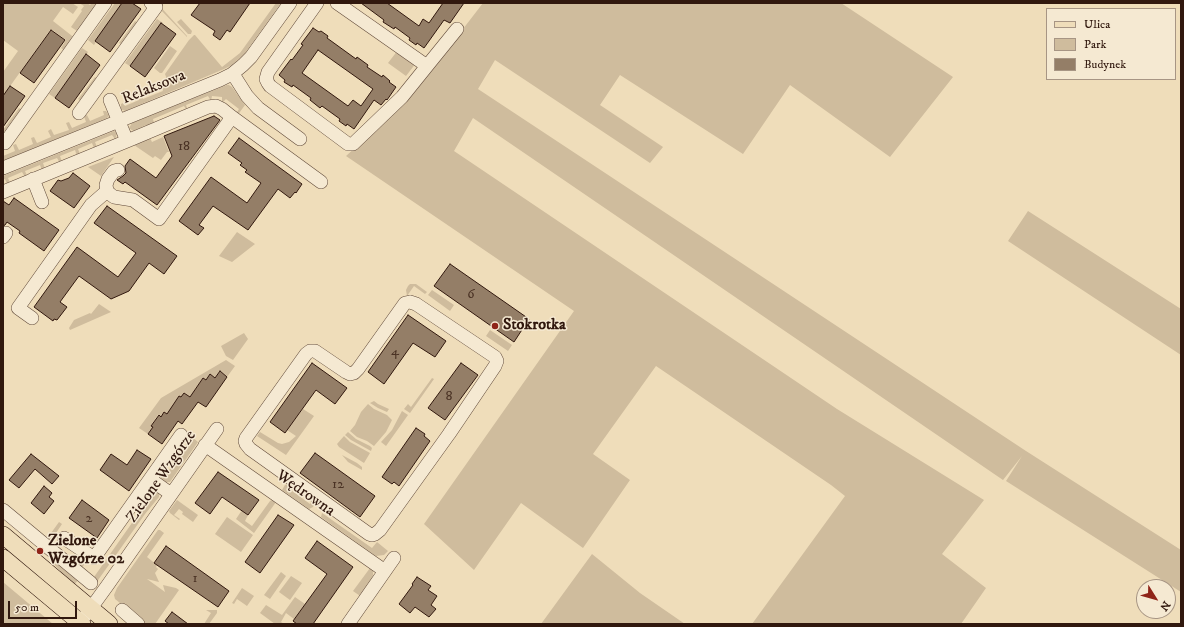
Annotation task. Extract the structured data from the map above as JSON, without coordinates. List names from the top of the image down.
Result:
{
  "streets": {
    "street": ["Relaksowa", "Zielone Wzgórze", "Wędrowna"]
  },
  "crossings": [
    ["Zielone Wzgórze", "Wędrowna"]
  ],
  "places": ["Stokrotka", "Zielone Wzgórze 02"],
  "house_numbers": [
    "18",
    "6",
    "4",
    "8",
    "12",
    "2",
    "1"
  ],
  "legend": ["Ulica", "Park", "Budynek"],
  "scale_bar": "50 m",
  "north": "bottom right"
}
